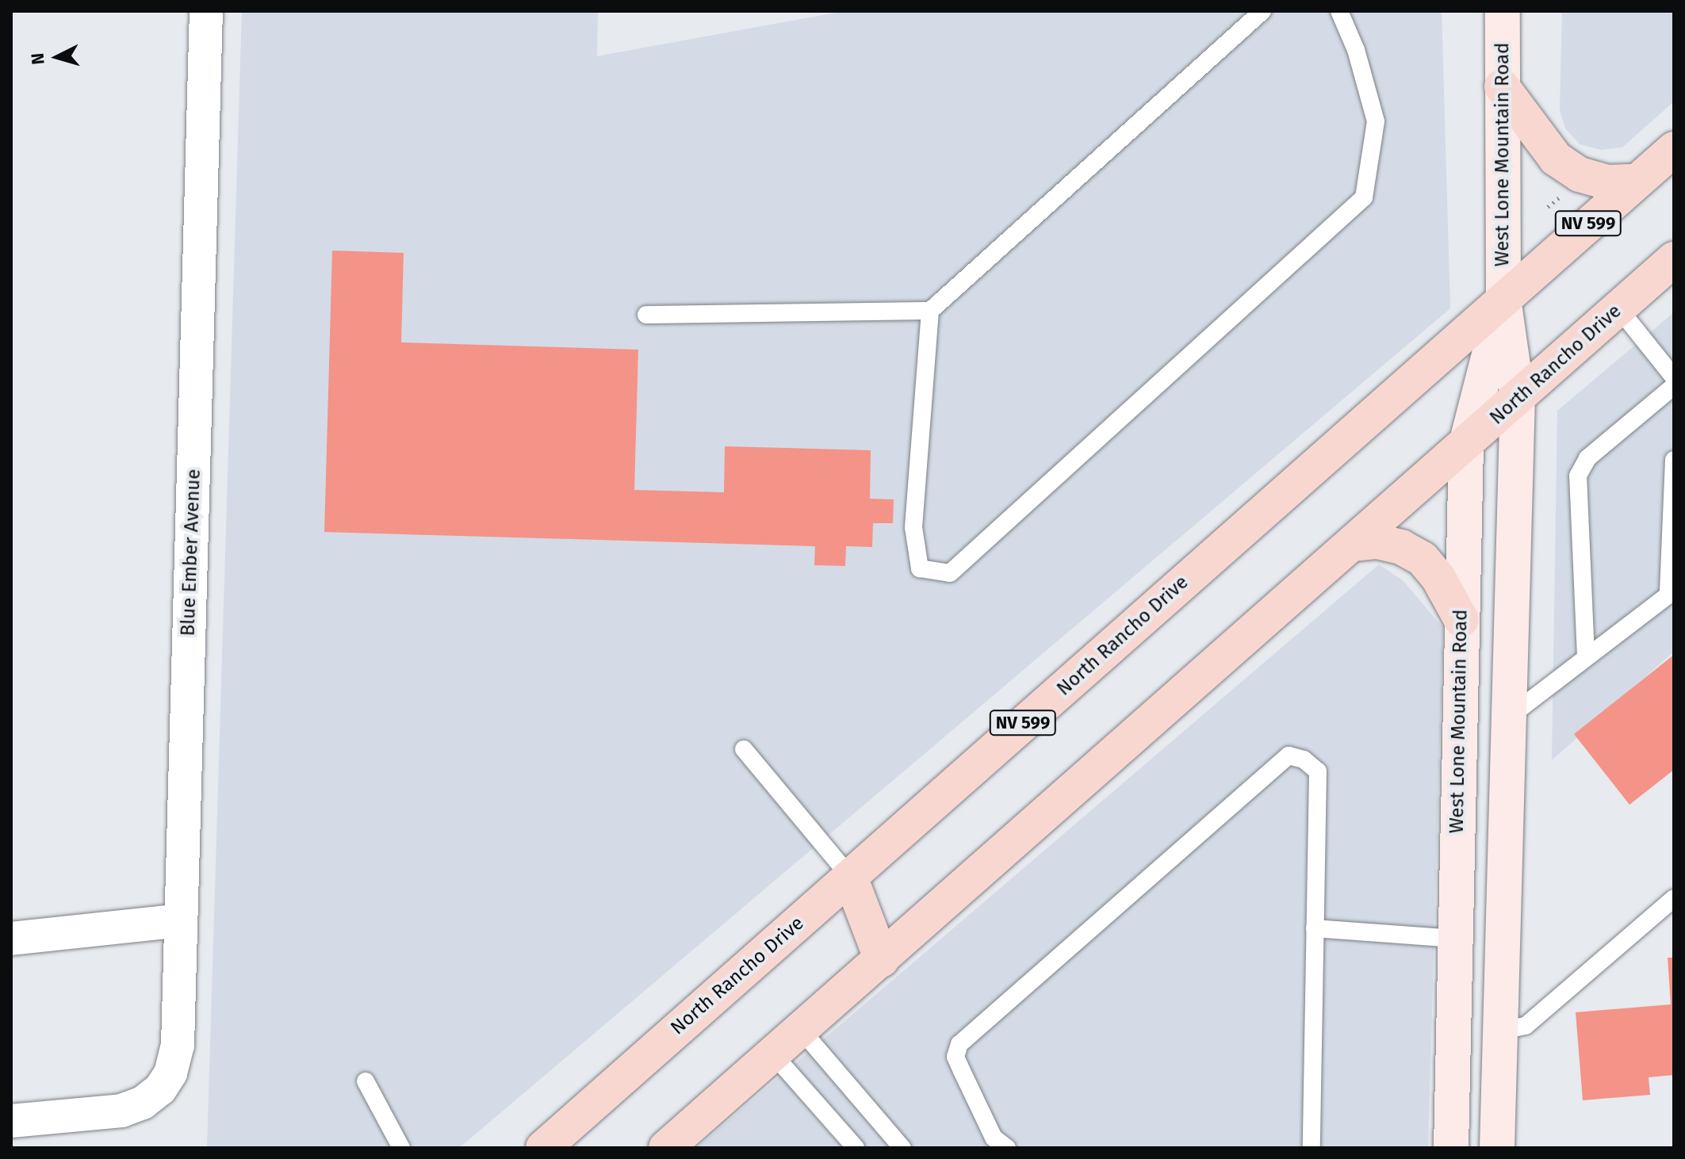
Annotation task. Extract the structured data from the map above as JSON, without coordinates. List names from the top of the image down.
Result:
{
  "streets": {
    "main road": ["West Lone Mountain Road", "NV 599", "North Rancho Drive"],
    "street": ["Blue Ember Avenue"]
  },
  "crossings": [
    ["West Lone Mountain Road", "North Rancho Drive"]
  ],
  "north": "left"
}
